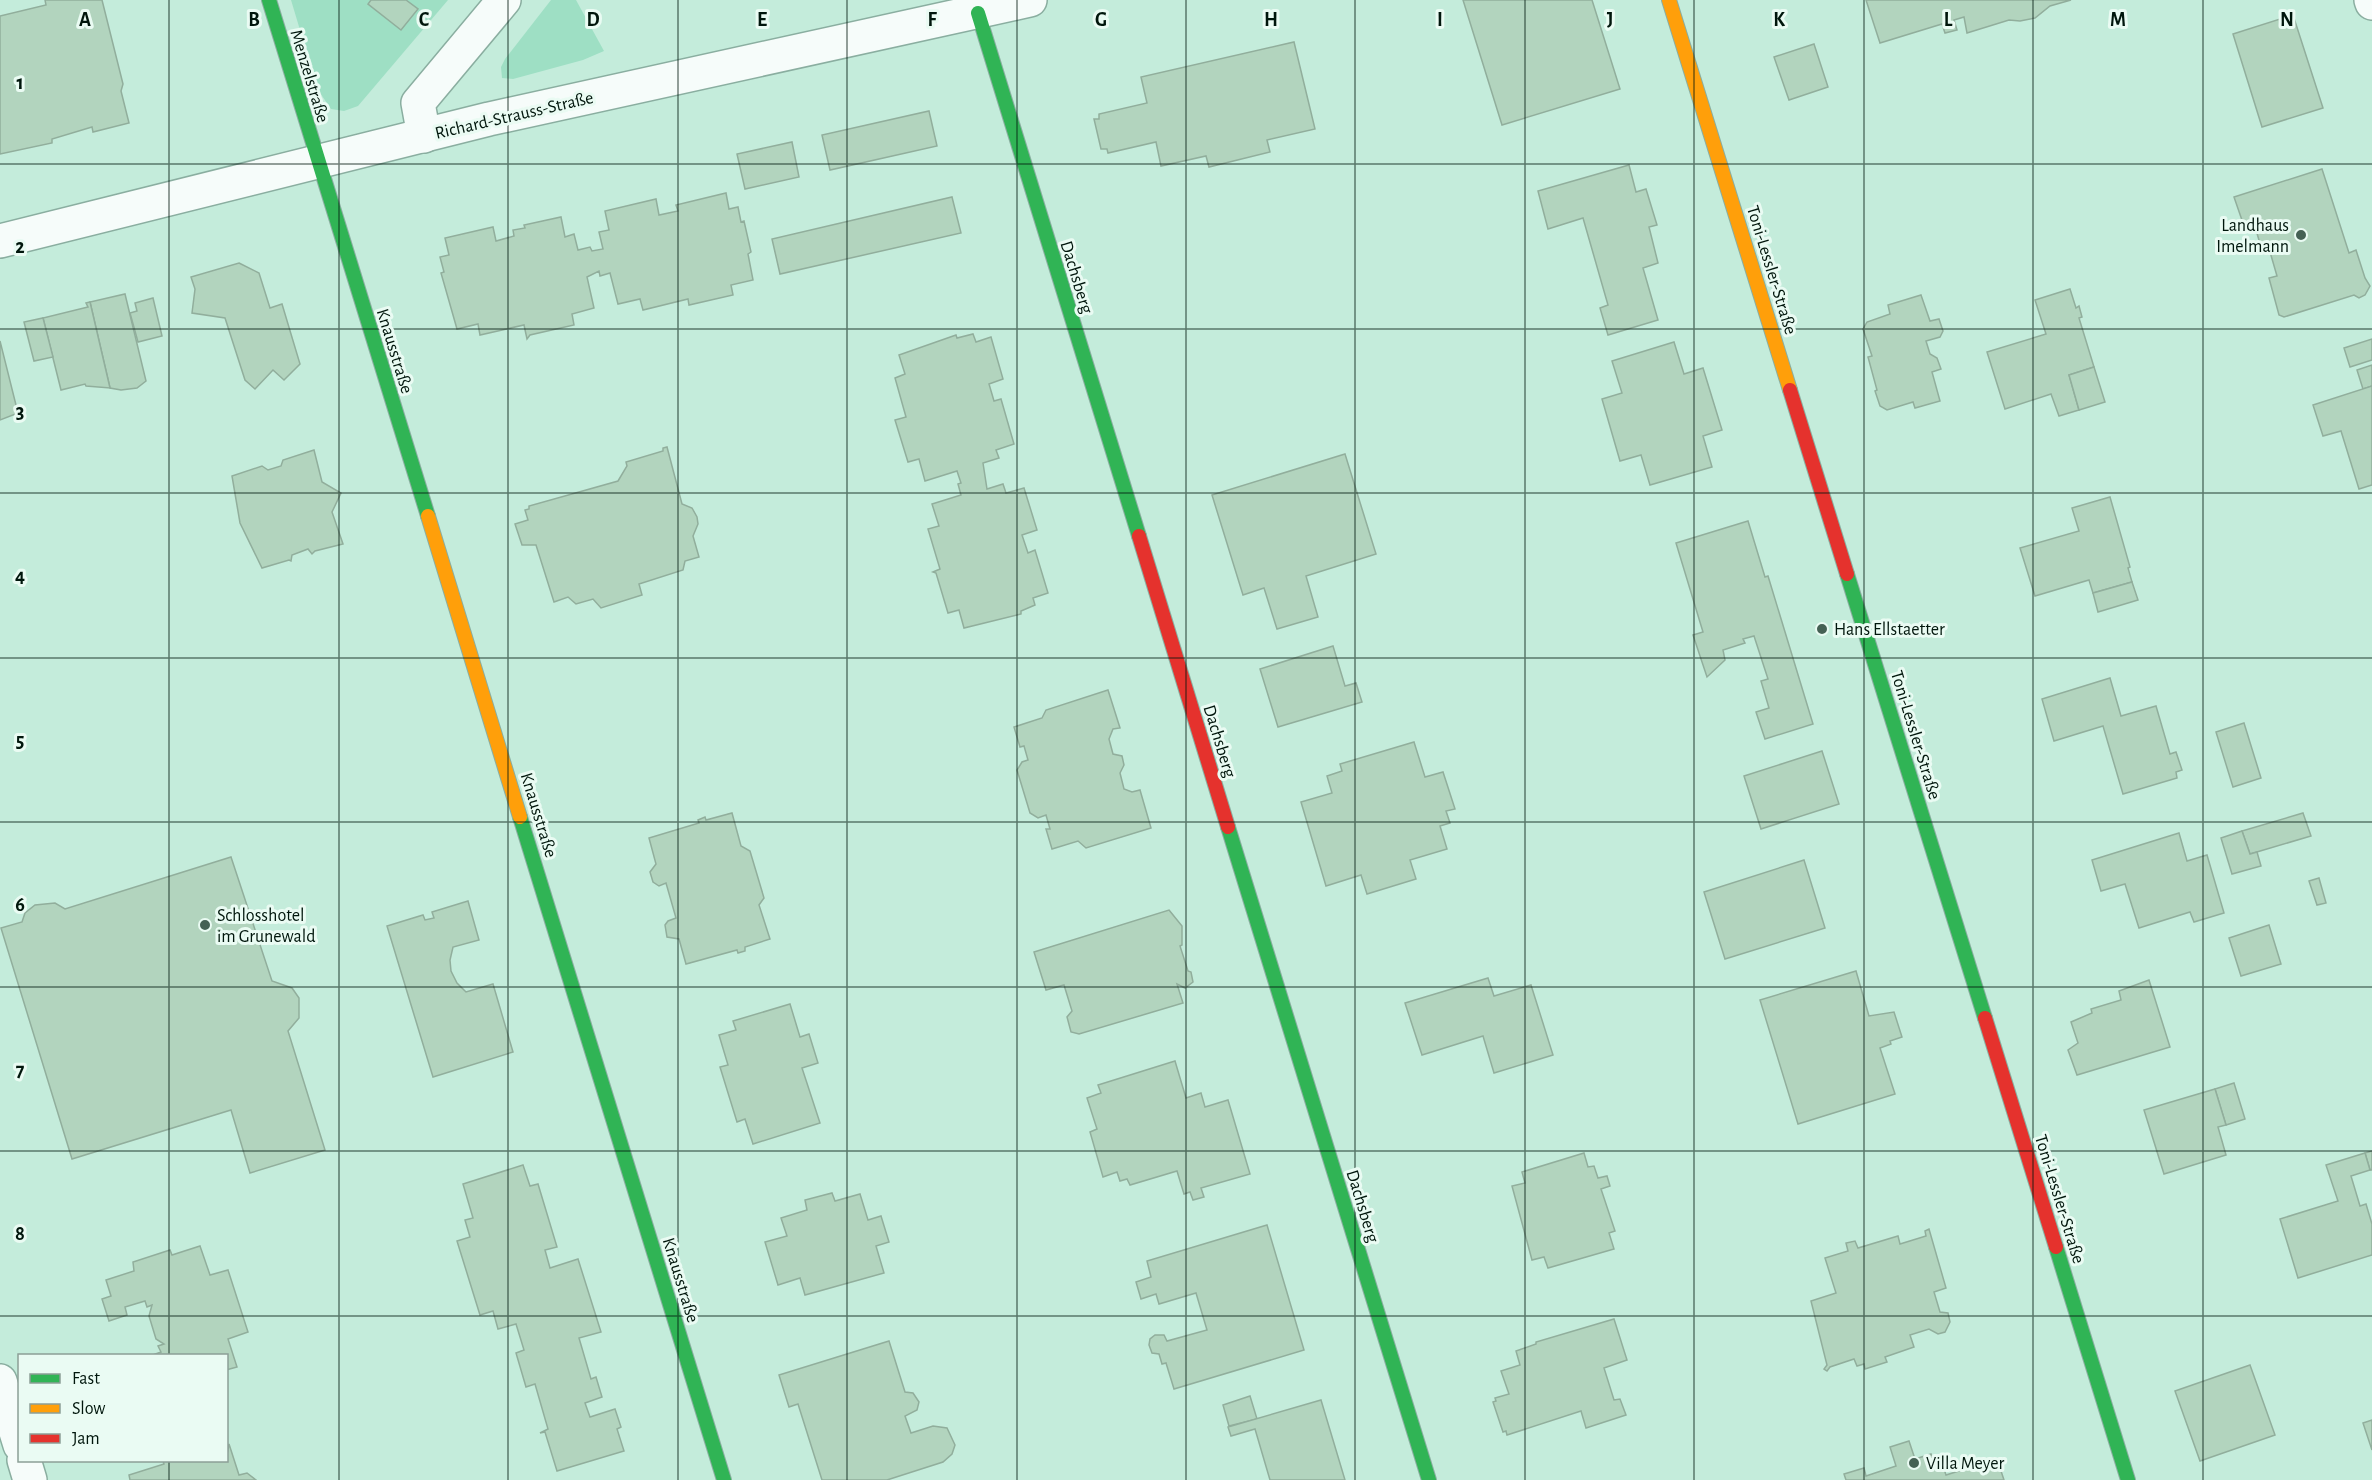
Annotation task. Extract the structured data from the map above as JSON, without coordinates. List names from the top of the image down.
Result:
{
  "streets": {
    "street": [
      "Menzelstraße",
      "Richard-Strauss-Straße",
      "Toni-Lessler-Straße",
      "Dachsberg",
      "Knausstraße"
    ]
  },
  "crossings": [
    ["Menzelstraße", "Richard-Strauss-Straße"],
    ["Menzelstraße", "Knausstraße"],
    ["Richard-Strauss-Straße", "Dachsberg"],
    ["Richard-Strauss-Straße", "Knausstraße"]
  ],
  "places": [
    "Landhaus Imelmann",
    "Hans Ellstaetter",
    "Schlosshotel im Grunewald",
    "Villa Meyer"
  ],
  "legend": ["Fast", "Slow", "Jam"],
  "grid": {
    "columns": [
      "A",
      "B",
      "C",
      "D",
      "E",
      "F",
      "G",
      "H",
      "I",
      "J",
      "K",
      "L",
      "M",
      "N"
    ],
    "rows": [
      "1",
      "2",
      "3",
      "4",
      "5",
      "6",
      "7",
      "8"
    ]
  }
}
